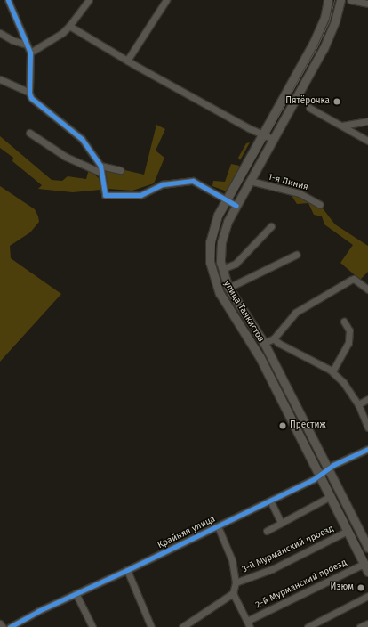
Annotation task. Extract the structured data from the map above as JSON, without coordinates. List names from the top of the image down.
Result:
{
  "streets": {
    "main road": ["улица Танкистов"],
    "street": [
      "1-я Линия",
      "Крайняя улица",
      "3-й Мурманский проезд",
      "2-й Мурманский проезд"
    ]
  },
  "crossings": [
    ["1-я Линия", "улица Танкистов"],
    ["улица Танкистов", "Крайняя улица"],
    ["улица Танкистов", "3-й Мурманский проезд"],
    ["улица Танкистов", "2-й Мурманский проезд"]
  ],
  "places": ["Пятёрочка", "Престиж", "Изюм"]
}
